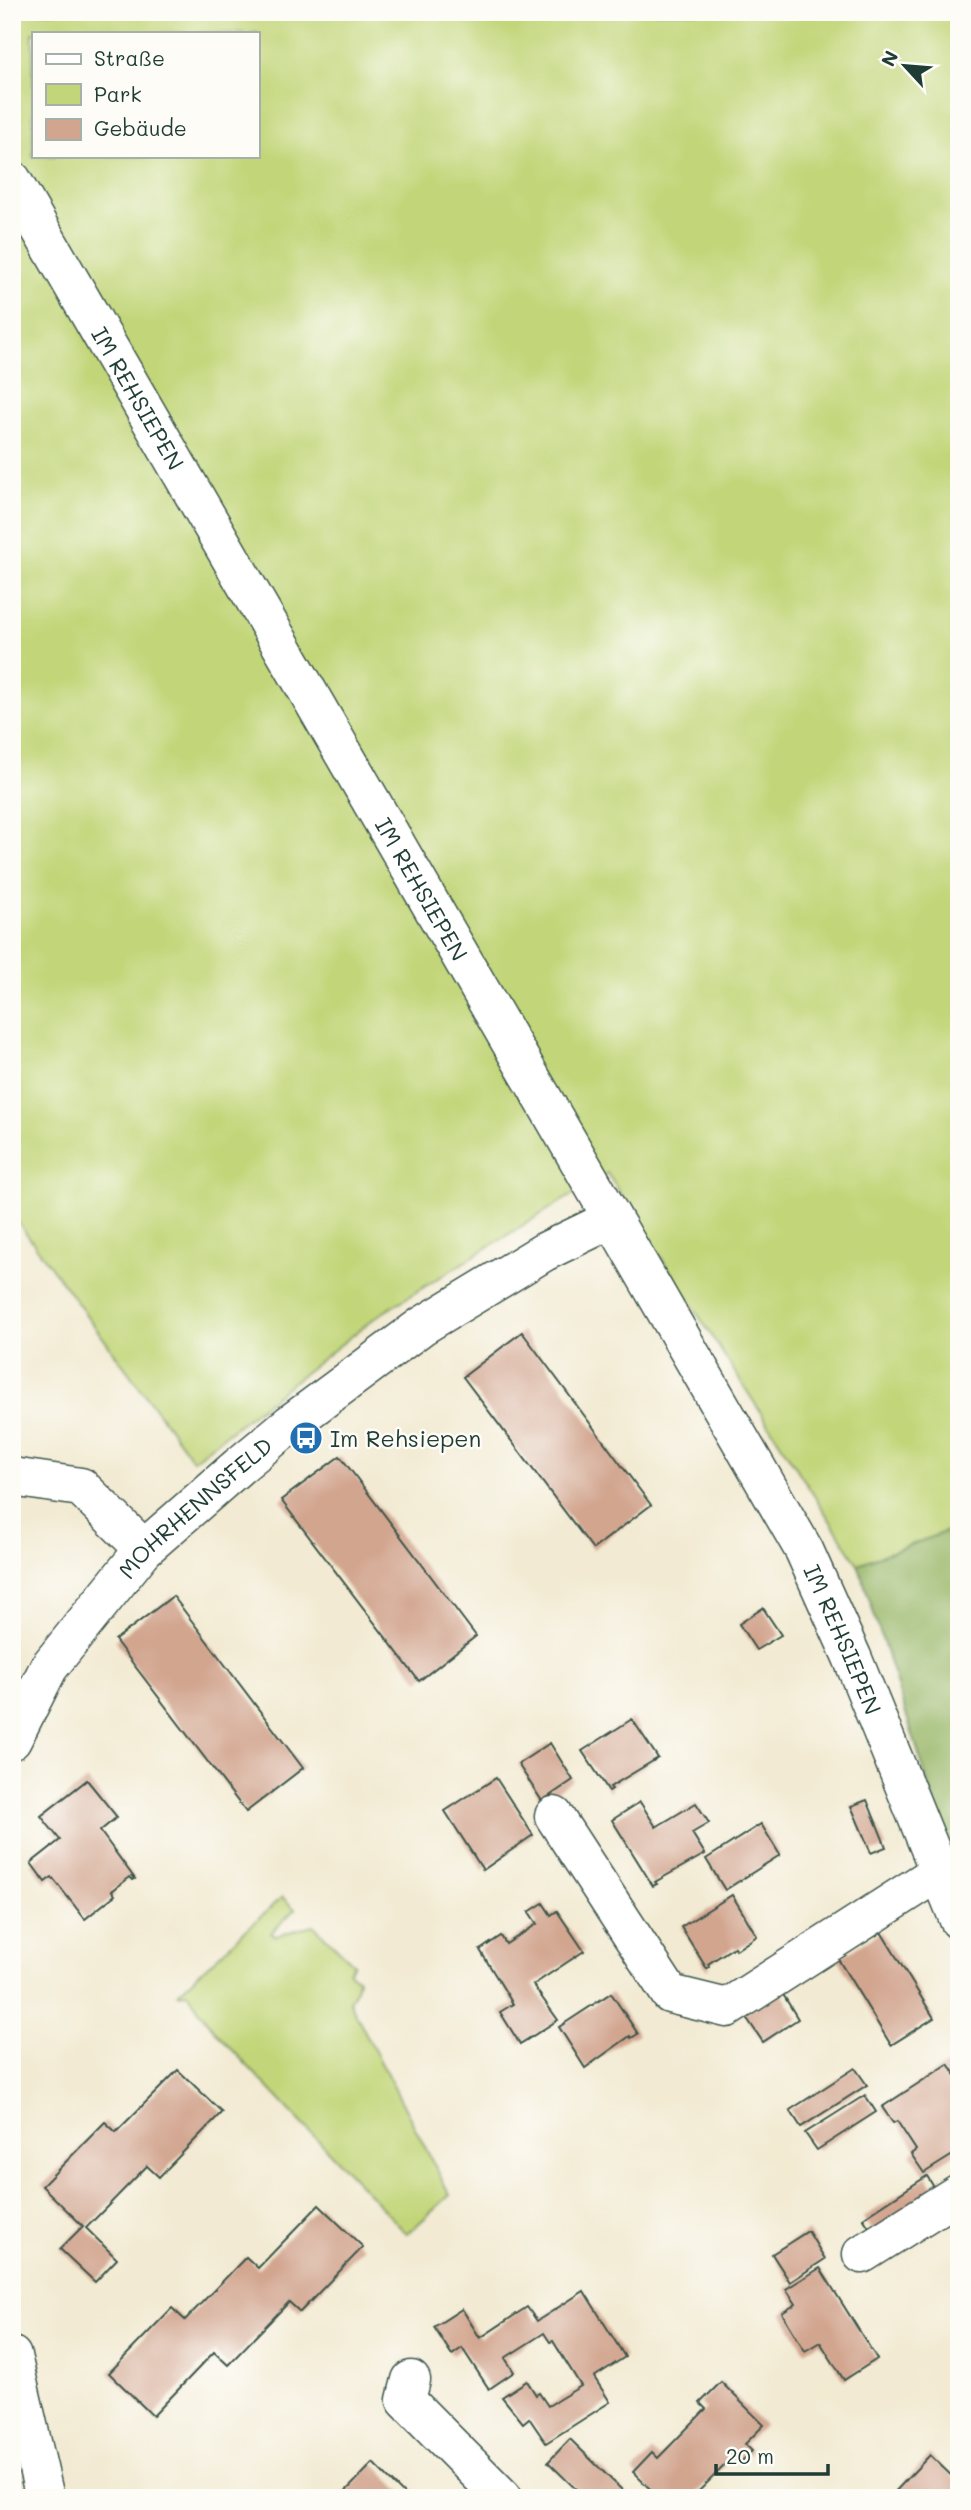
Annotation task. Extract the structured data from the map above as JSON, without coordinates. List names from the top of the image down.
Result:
{
  "streets": {
    "street": ["IM REHSIEPEN", "MOHRHENNSFELD"]
  },
  "crossings": [
    ["IM REHSIEPEN", "MOHRHENNSFELD"]
  ],
  "places": {
    "bus stop": ["Im Rehsiepen"]
  },
  "legend": ["Straße", "Park", "Gebäude"],
  "scale_bar": "20 m",
  "north": "top left"
}
